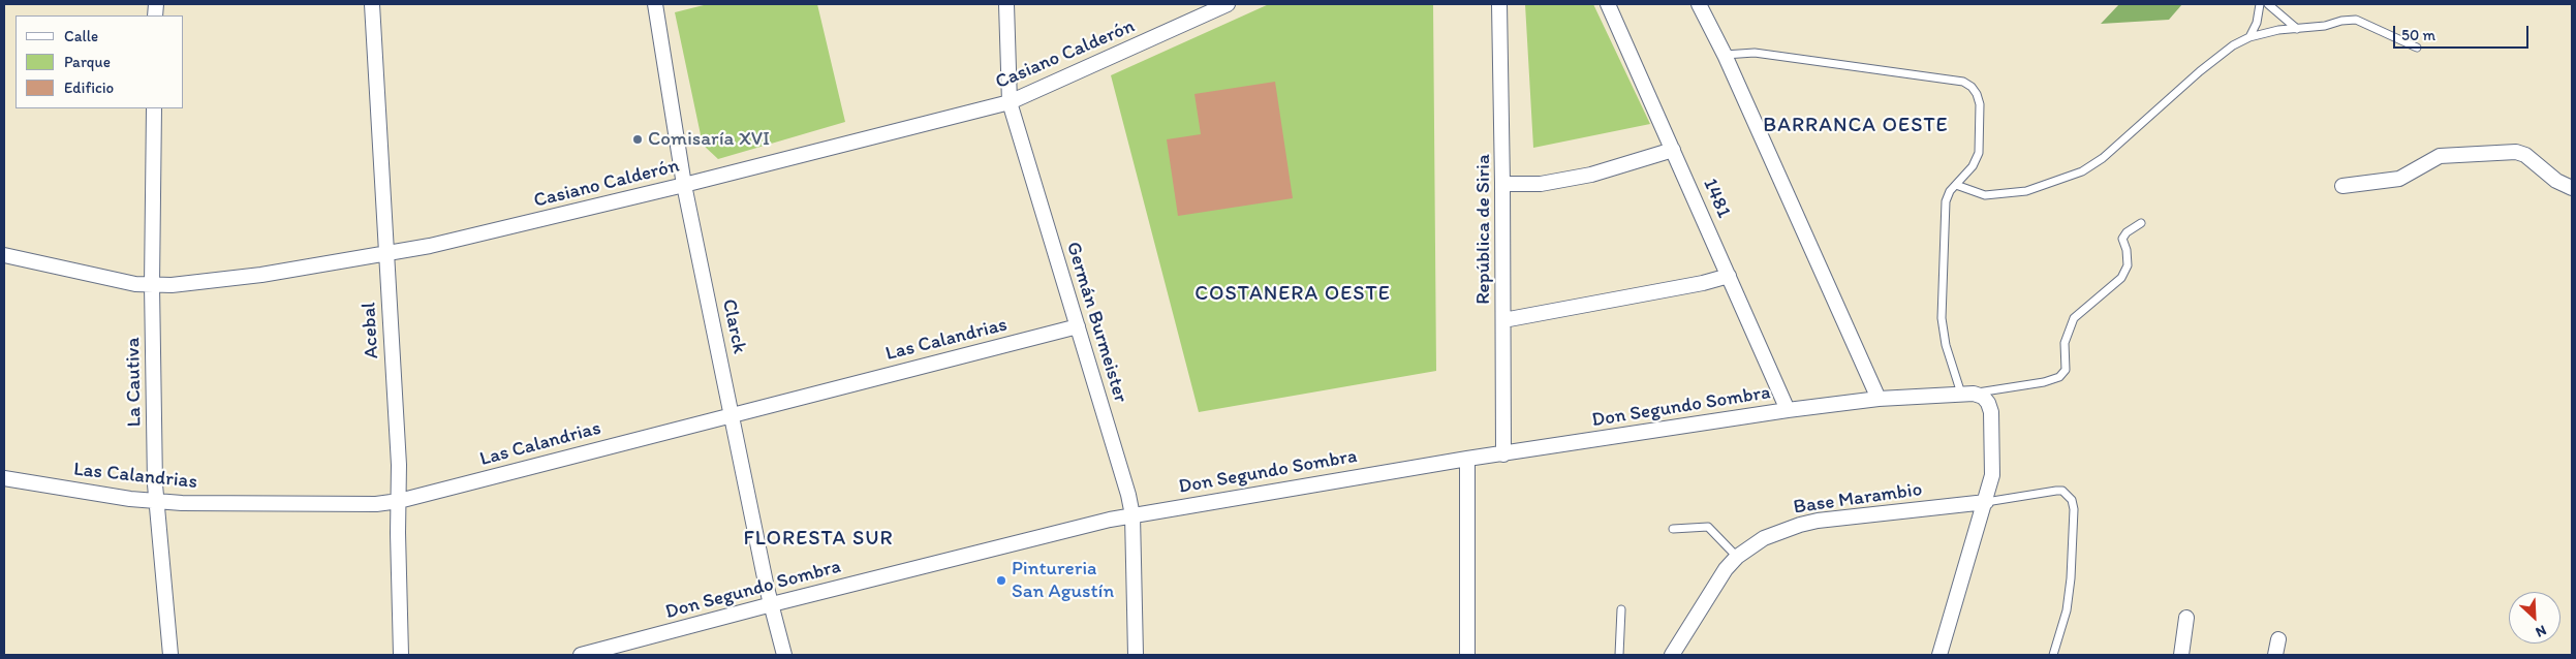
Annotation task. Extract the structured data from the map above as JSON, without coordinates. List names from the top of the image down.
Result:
{
  "streets": {
    "street": [
      "Casiano Calderón",
      "1481",
      "República de Siria",
      "Germán Burmeister",
      "Clarck",
      "Acebal",
      "Las Calandrias",
      "La Cautiva",
      "Don Segundo Sombra",
      "Base Marambio"
    ]
  },
  "crossings": [
    ["Casiano Calderón", "Germán Burmeister"],
    ["Casiano Calderón", "Clarck"],
    ["Casiano Calderón", "Acebal"],
    ["Casiano Calderón", "La Cautiva"],
    ["1481", "Don Segundo Sombra"],
    ["República de Siria", "Don Segundo Sombra"],
    ["Germán Burmeister", "Las Calandrias"],
    ["Germán Burmeister", "Don Segundo Sombra"],
    ["Clarck", "Las Calandrias"],
    ["Clarck", "Don Segundo Sombra"],
    ["Acebal", "Las Calandrias"],
    ["Las Calandrias", "La Cautiva"]
  ],
  "districts": ["BARRANCA OESTE", "COSTANERA OESTE", "FLORESTA SUR"],
  "places": ["Comisaría XVI", "Pintureria San Agustín"],
  "legend": ["Calle", "Parque", "Edificio"],
  "scale_bar": "50 m",
  "north": "bottom right"
}
